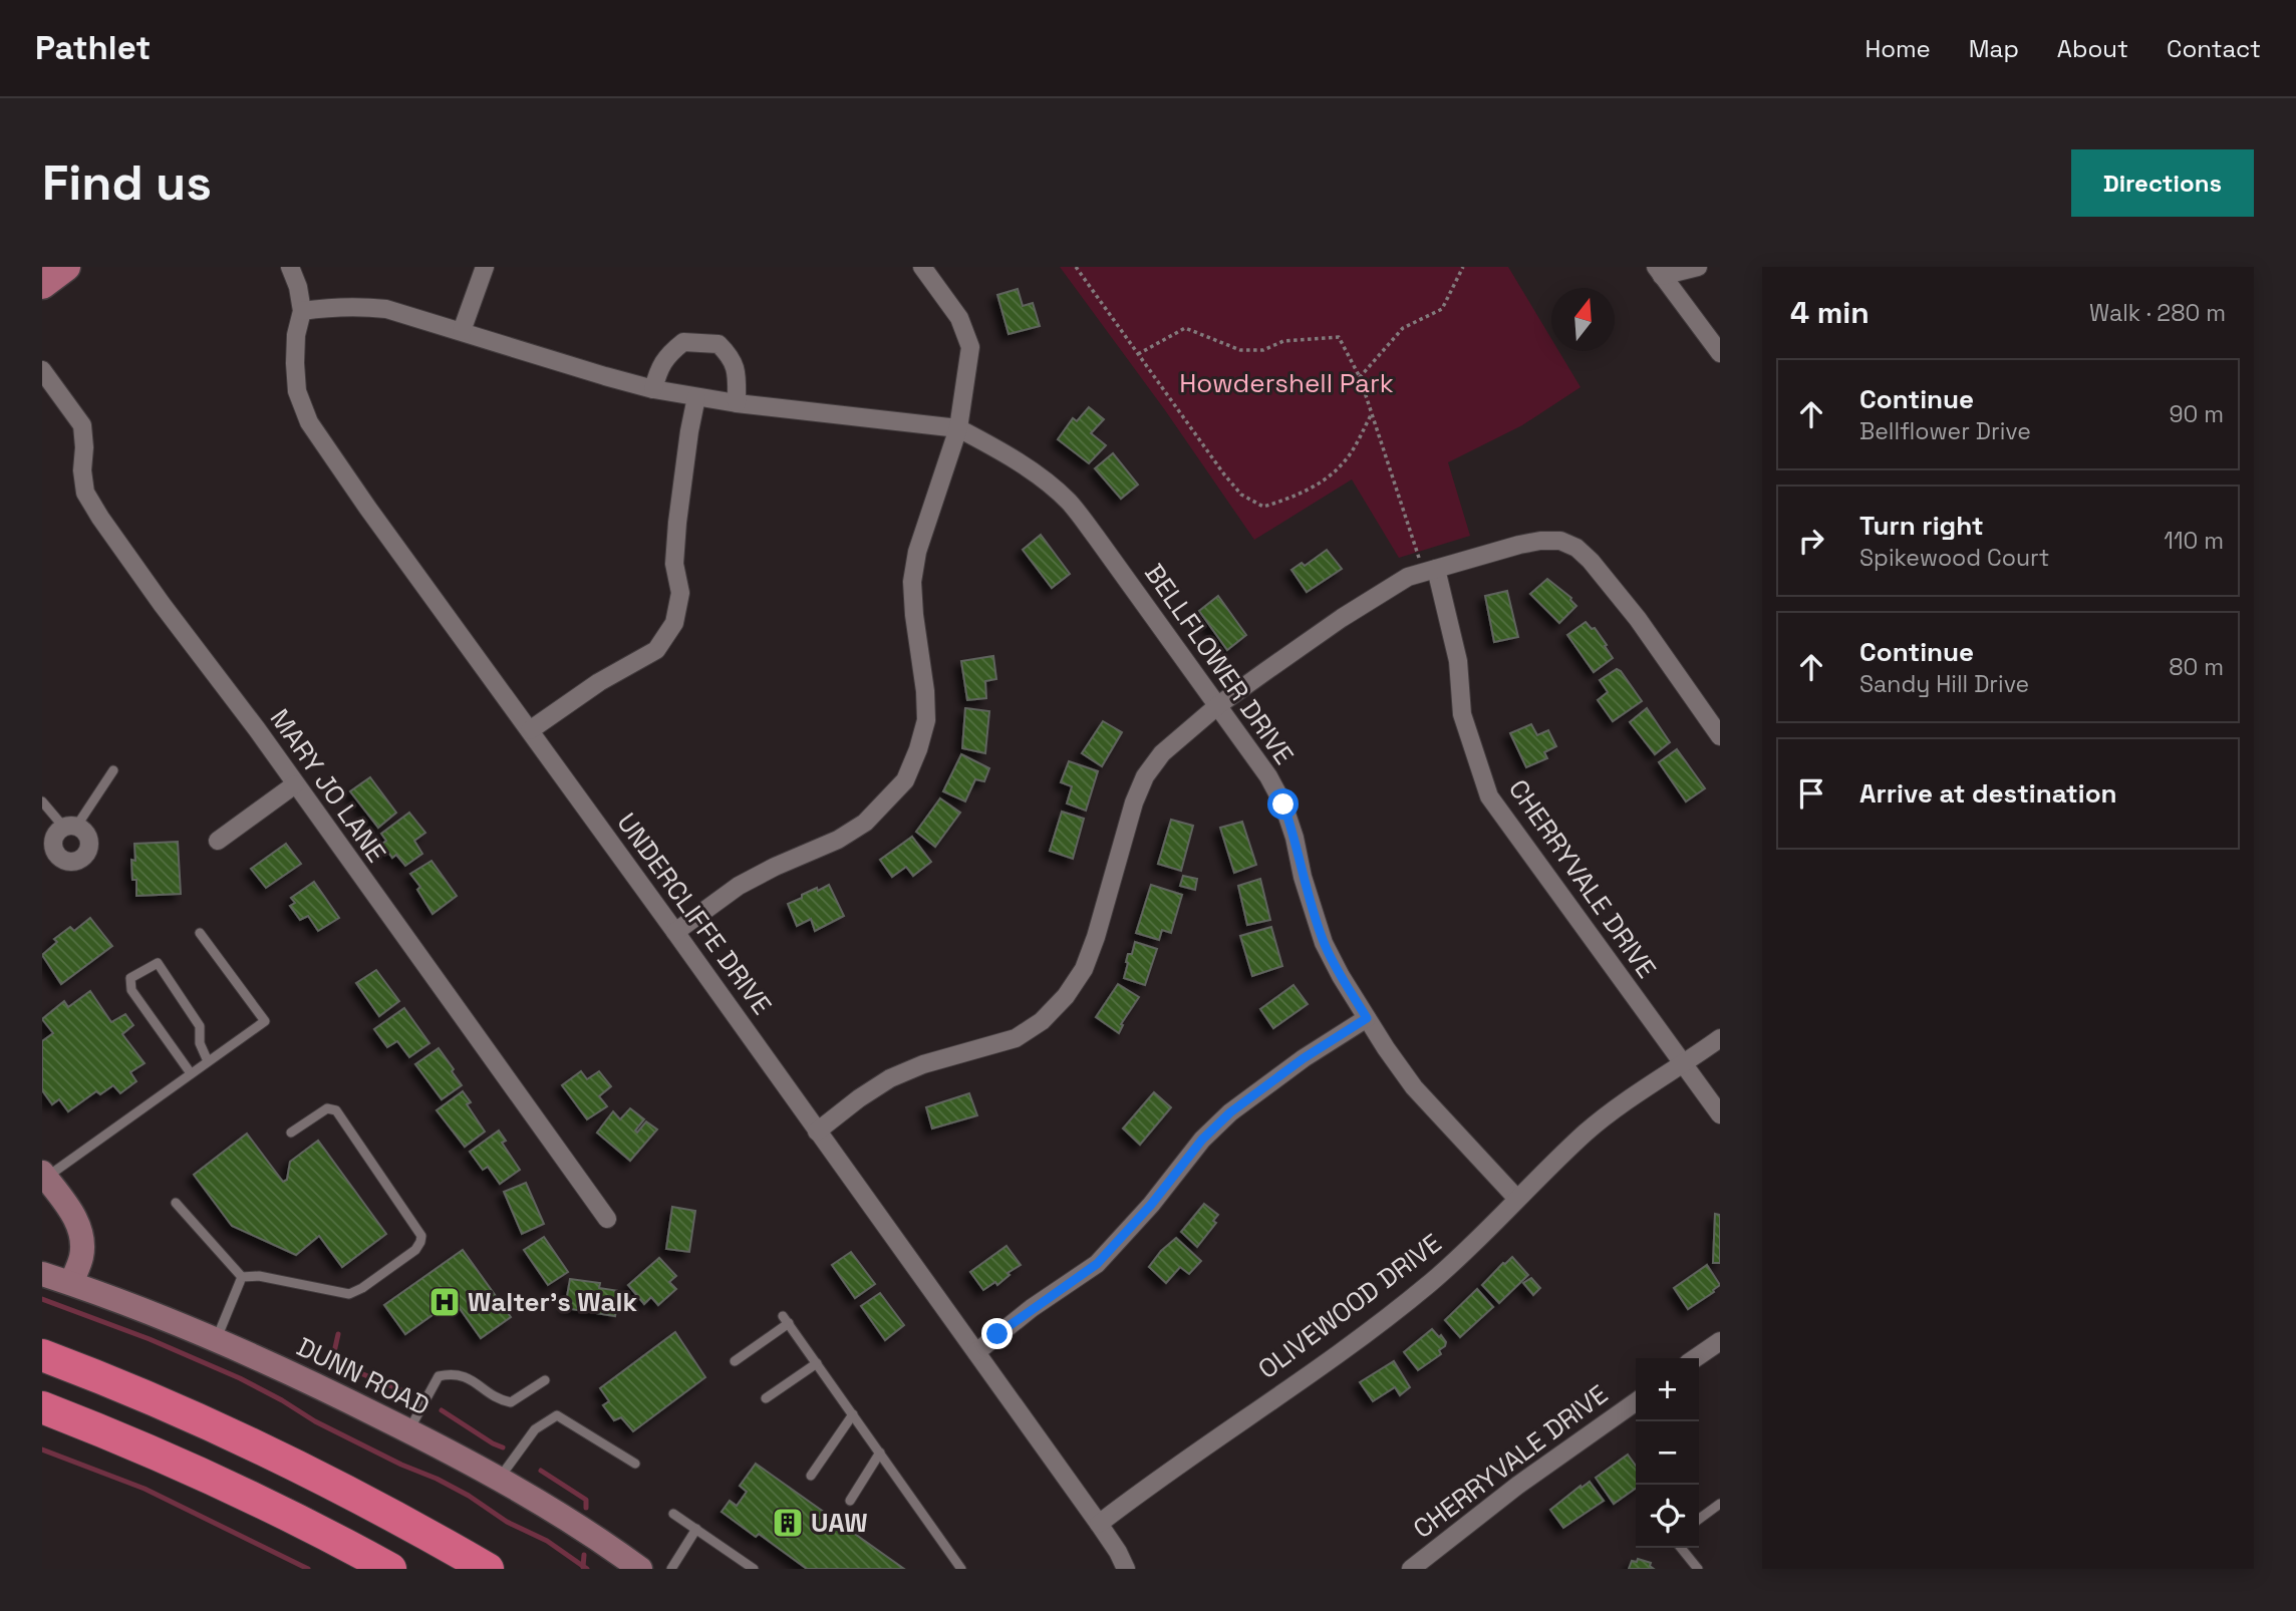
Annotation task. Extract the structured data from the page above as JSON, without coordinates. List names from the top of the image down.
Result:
{
  "streets": {
    "street": [
      "BELLFLOWER DRIVE",
      "MARY JO LANE",
      "CHERRYVALE DRIVE",
      "UNDERCLIFFE DRIVE",
      "OLIVEWOOD DRIVE",
      "DUNN ROAD"
    ]
  },
  "crossings": [
    ["BELLFLOWER DRIVE", "UNDERCLIFFE DRIVE"],
    ["BELLFLOWER DRIVE", "OLIVEWOOD DRIVE"],
    ["CHERRYVALE DRIVE", "OLIVEWOOD DRIVE"],
    ["UNDERCLIFFE DRIVE", "OLIVEWOOD DRIVE"]
  ],
  "parks": ["Howdershell Park"],
  "places": {
    "hospital": ["Walter's Walk"],
    "building": ["UAW"]
  },
  "north": "top",
  "page": {
    "header": "Pathlet",
    "nav": [
      "Home",
      "Map",
      "About",
      "Contact"
    ],
    "buttons": "Directions",
    "title": "Find us",
    "heading": ["4 min", "Walk · 280 m"],
    "list": [
      ["Continue", "Bellflower Drive", "90 m"],
      ["Turn right", "Spikewood Court", "110 m"],
      ["Continue", "Sandy Hill Drive", "80 m"],
      "Arrive at destination"
    ],
    "map_buttons": ["+", "−"]
  }
}
